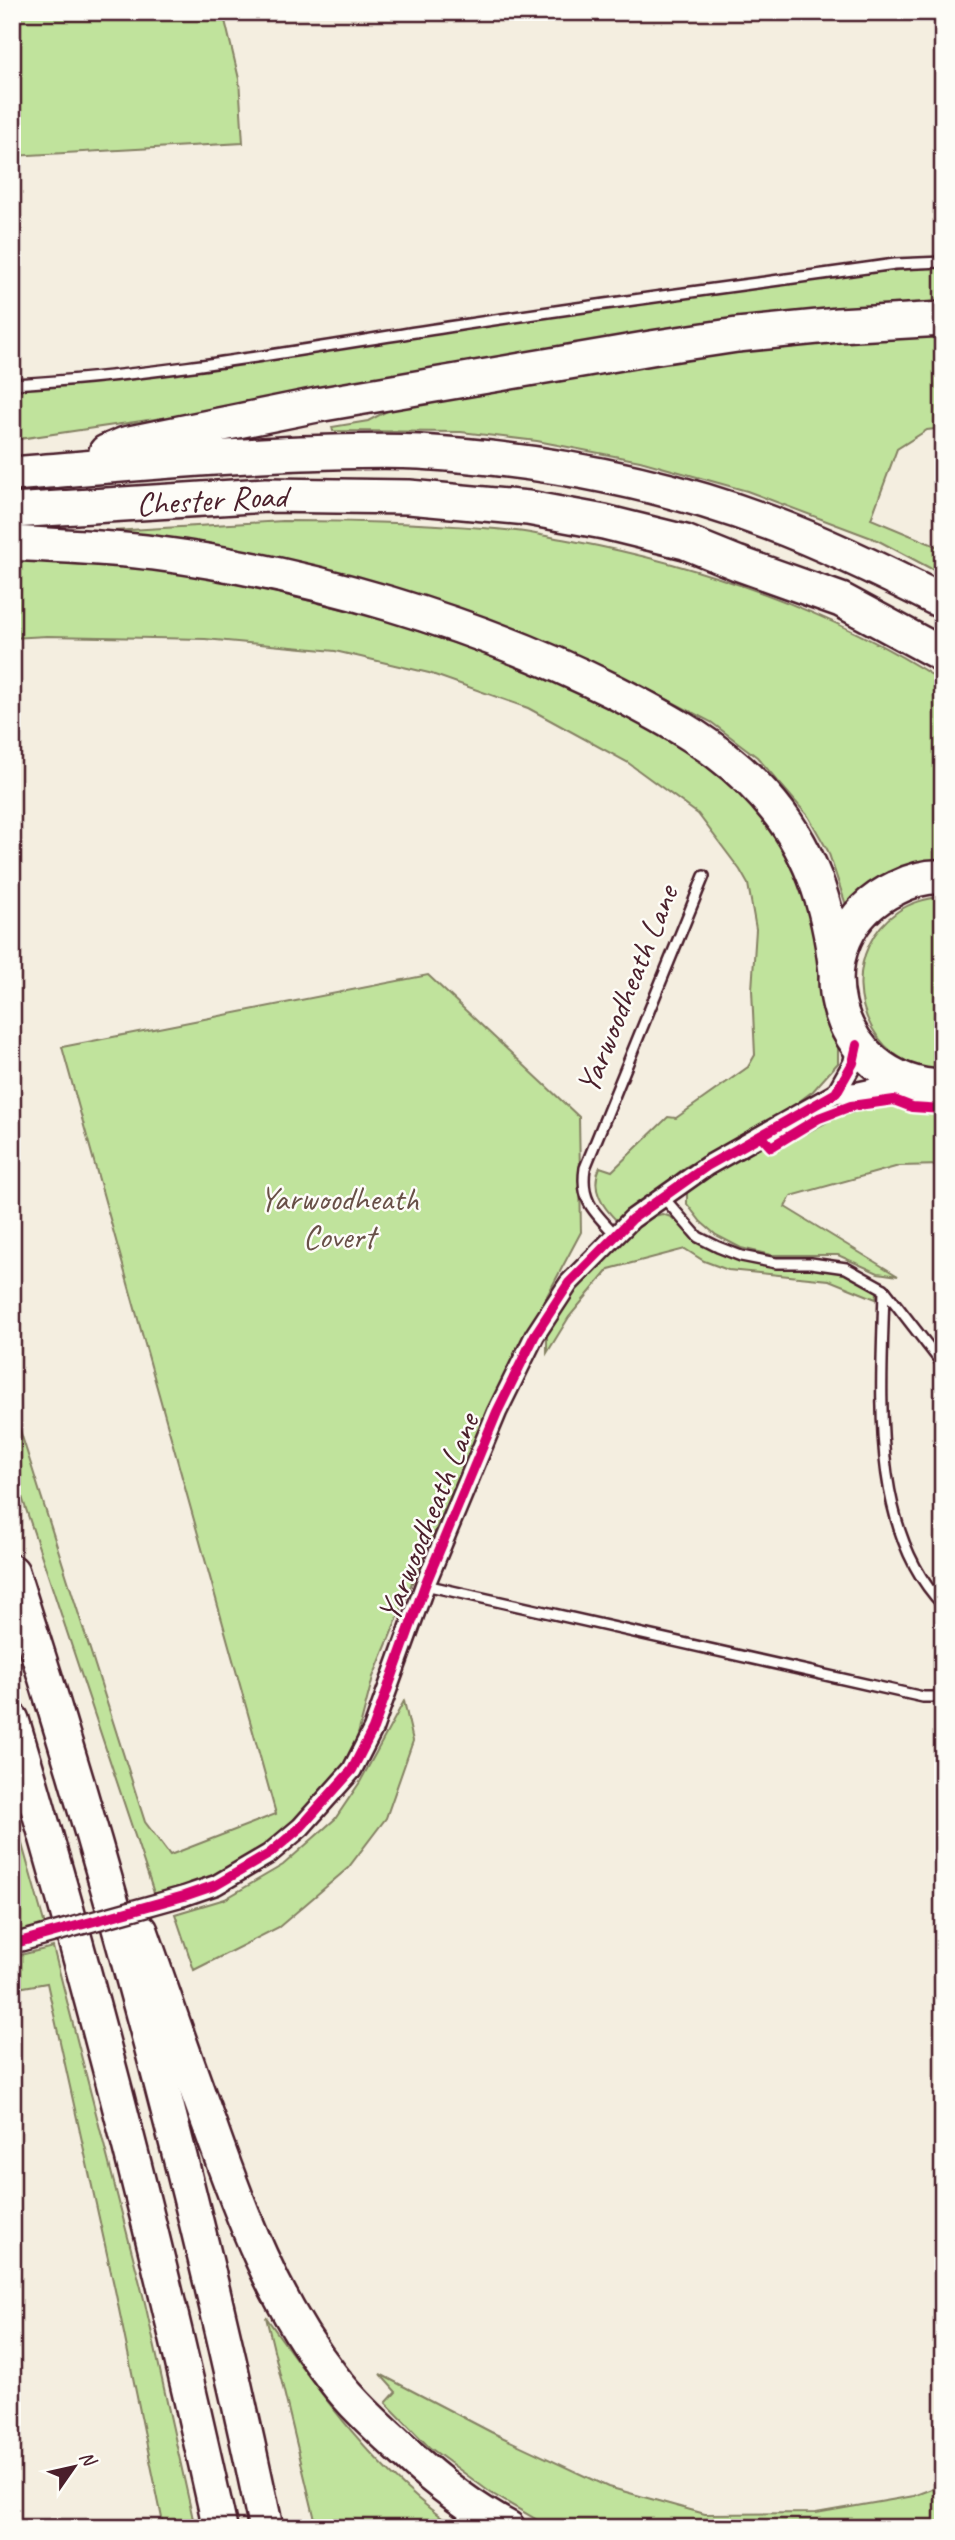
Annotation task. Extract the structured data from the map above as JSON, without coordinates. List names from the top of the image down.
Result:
{
  "streets": {
    "highway": ["Chester Road"],
    "street": ["Yarwoodheath Lane"]
  },
  "parks": ["Yarwoodheath Covert"],
  "north": "top right"
}
